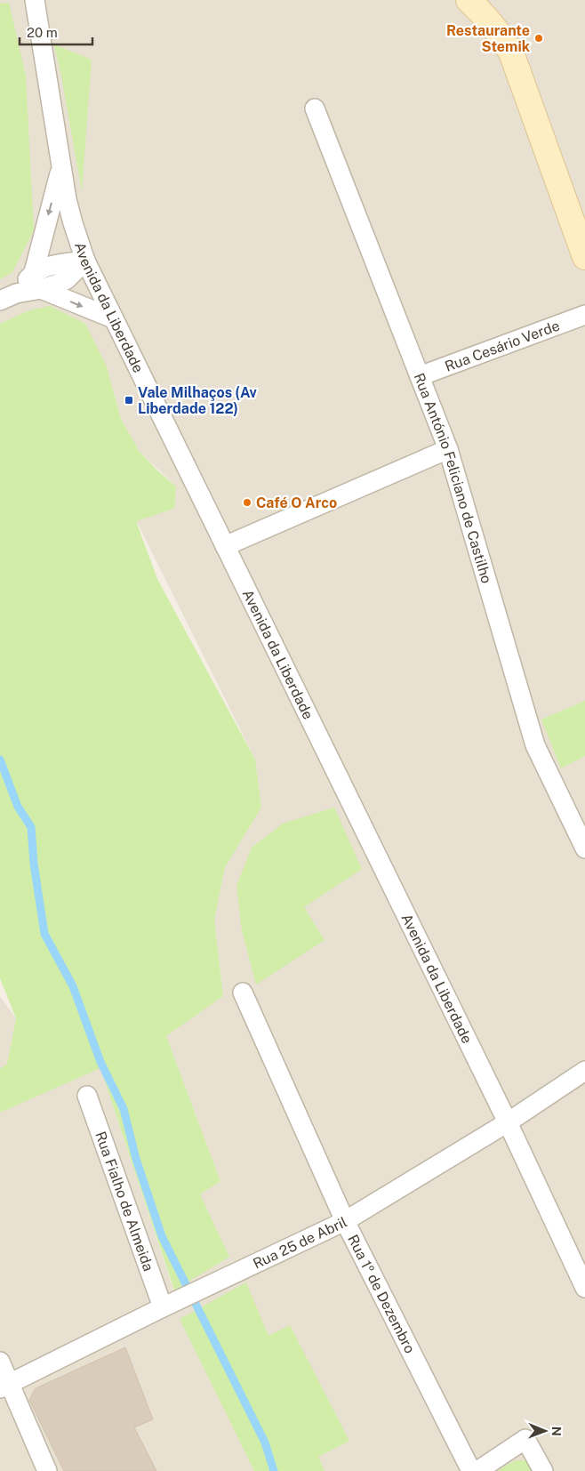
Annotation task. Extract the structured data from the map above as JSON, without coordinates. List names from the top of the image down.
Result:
{
  "streets": {
    "street": [
      "Avenida da Liberdade",
      "Rua Cesário Verde",
      "Rua António Feliciano de Castilho",
      "Rua Fialho de Almeida",
      "Rua 25 de Abril",
      "Rua 1º de Dezembro"
    ]
  },
  "crossings": [
    ["Avenida da Liberdade", "Rua 25 de Abril"],
    ["Rua Cesário Verde", "Rua António Feliciano de Castilho"],
    ["Rua Fialho de Almeida", "Rua 25 de Abril"],
    ["Rua 25 de Abril", "Rua 1º de Dezembro"]
  ],
  "places": {
    "other": ["Restaurante Stemik", "Café O Arco"],
    "transit": ["Vale Milhaços (Av Liberdade 122)"]
  },
  "scale_bar": "20 m",
  "north": "right"
}
